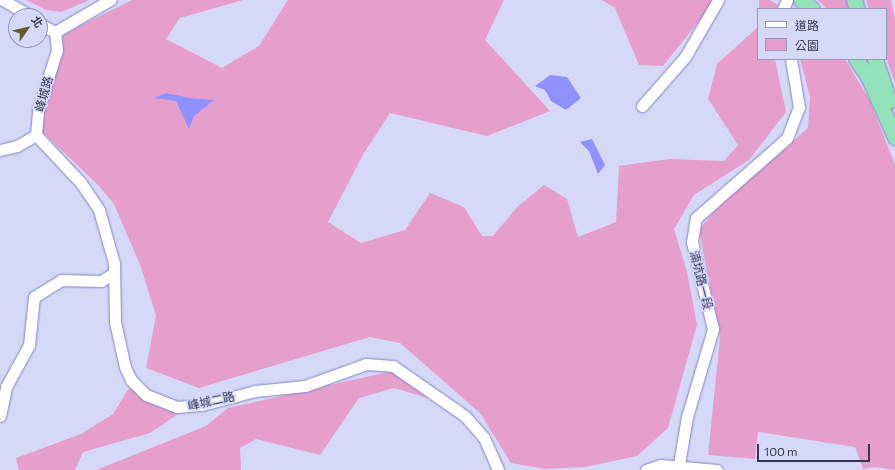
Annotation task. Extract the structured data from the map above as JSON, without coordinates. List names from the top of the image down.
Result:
{
  "streets": {
    "street": ["峰城路", "湳坑路一段", "峰城二路"]
  },
  "crossings": [
    ["峰城路", "峰城二路"]
  ],
  "legend": ["道路", "公園"],
  "scale_bar": "100 m",
  "north": "top right"
}
